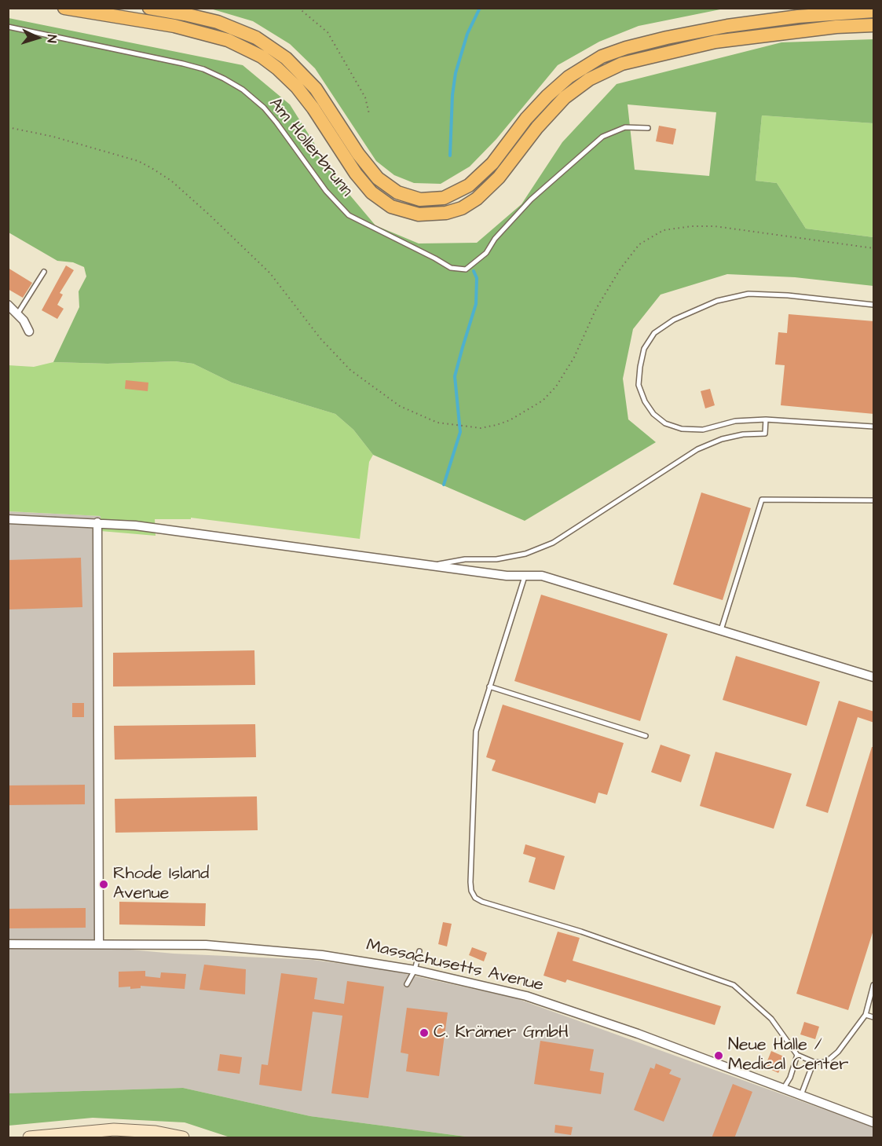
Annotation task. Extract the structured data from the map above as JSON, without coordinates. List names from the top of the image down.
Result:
{
  "streets": {
    "street": ["Massachusetts Avenue"],
    "lane": ["Am Hollerbrunn"]
  },
  "places": ["Rhode Island Avenue", "C. Krämer GmbH", "Neue Halle / Medical Center"],
  "north": "right"
}
